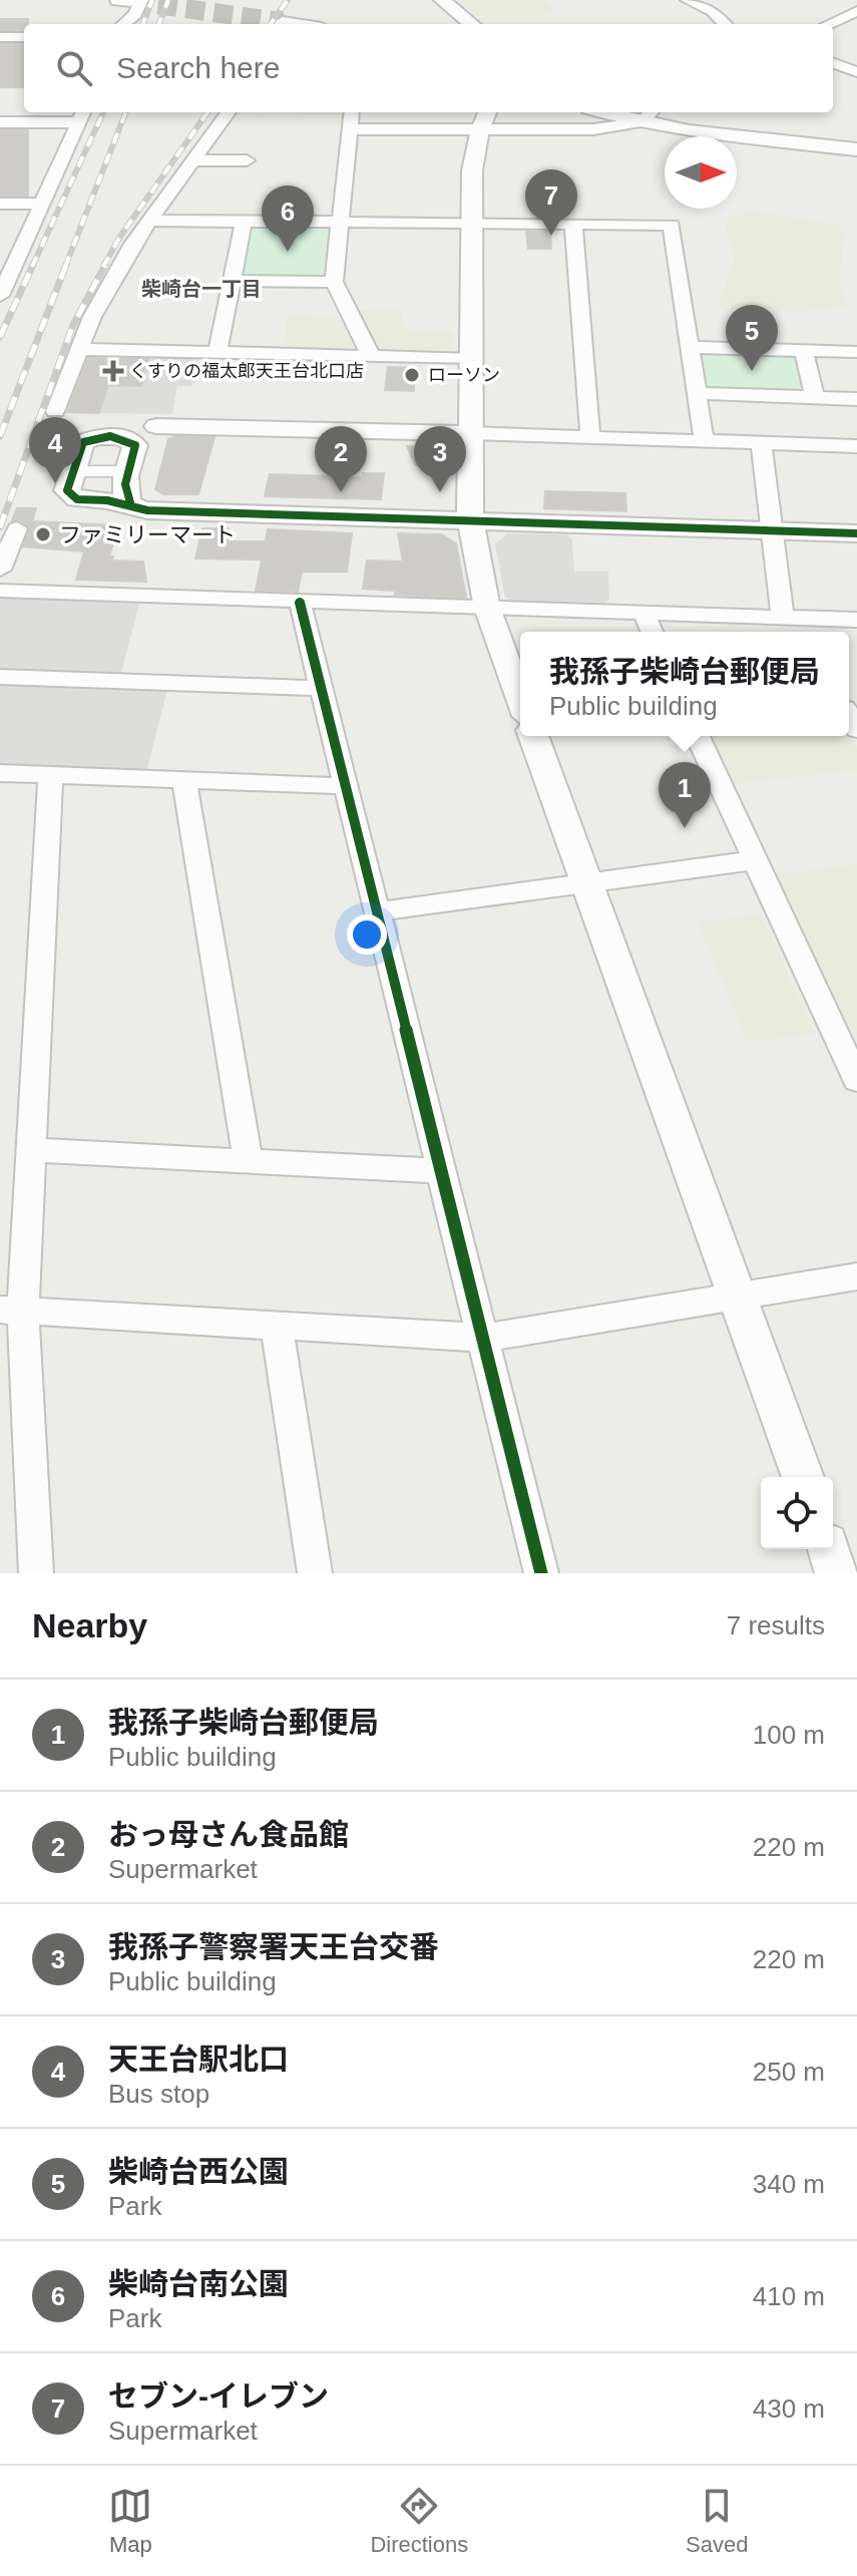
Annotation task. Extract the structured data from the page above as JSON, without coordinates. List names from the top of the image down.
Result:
{
  "districts": ["柴崎台一丁目"],
  "places": {
    "health": ["くすりの福太郎天王台北口店"],
    "other": ["ローソン", "ファミリーマート"]
  },
  "north": "right",
  "page": {
    "search": "Search here",
    "pins": [
      "7",
      "6",
      "5",
      "4",
      "2",
      "3",
      "1"
    ],
    "popup": ["我孫子柴崎台郵便局", "Public building"],
    "heading": ["Nearby", "7 results"],
    "list": [
      {
        "mark": "1",
        "name": "我孫子柴崎台郵便局",
        "note": "Public building",
        "value": "100 m"
      },
      {
        "mark": "2",
        "name": "おっ母さん食品館",
        "note": "Supermarket",
        "value": "220 m"
      },
      {
        "mark": "3",
        "name": "我孫子警察署天王台交番",
        "note": "Public building",
        "value": "220 m"
      },
      {
        "mark": "4",
        "name": "天王台駅北口",
        "note": "Bus stop",
        "value": "250 m"
      },
      {
        "mark": "5",
        "name": "柴崎台西公園",
        "note": "Park",
        "value": "340 m"
      },
      {
        "mark": "6",
        "name": "柴崎台南公園",
        "note": "Park",
        "value": "410 m"
      },
      {
        "mark": "7",
        "name": "セブン-イレブン",
        "note": "Supermarket",
        "value": "430 m"
      }
    ],
    "nav": ["Map", "Directions", "Saved"]
  }
}
